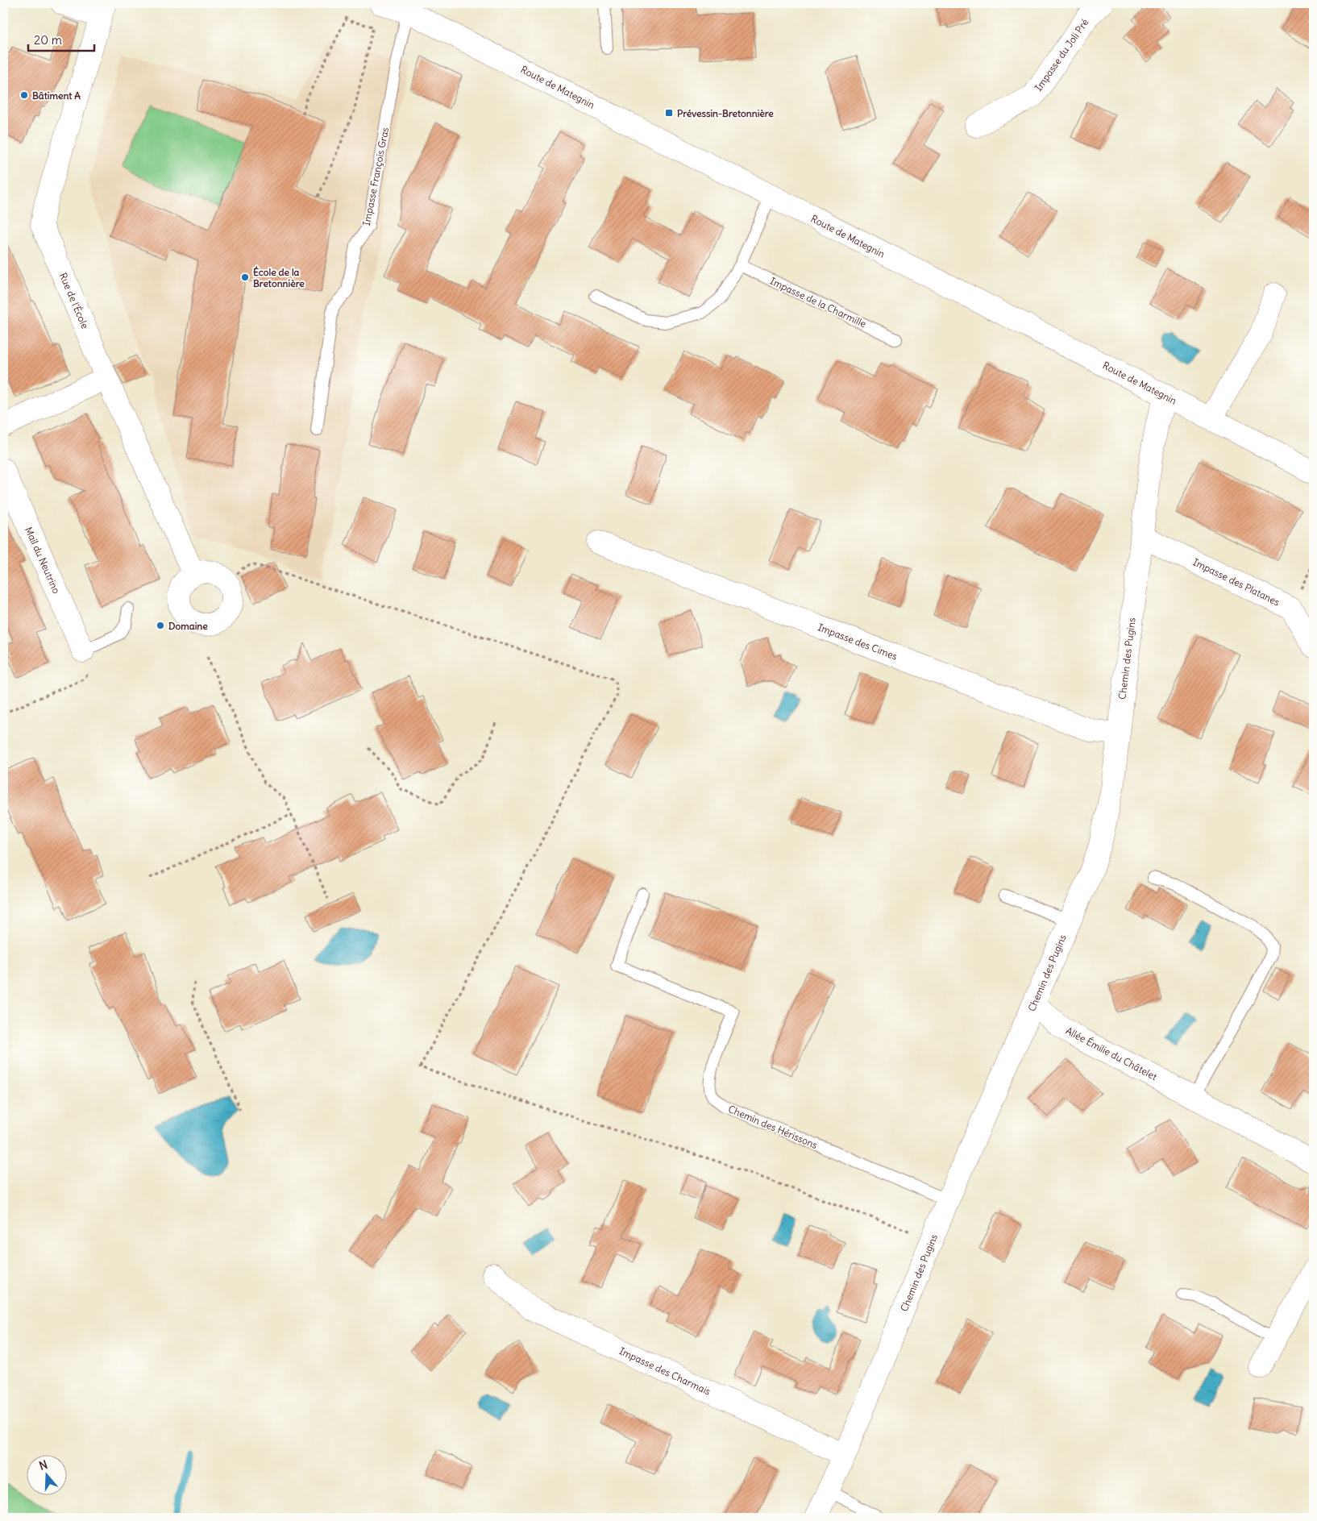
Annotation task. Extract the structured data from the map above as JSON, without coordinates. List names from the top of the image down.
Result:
{
  "streets": {
    "street": [
      "Impasse du Joli Pré",
      "Route de Mategnin",
      "Rue de l'École",
      "Mail du Neutrino",
      "Impasse des Platanes",
      "Impasse des Cimes",
      "Chemin des Pugins",
      "Allée Émilie du Châtelet",
      "Impasse des Charmais"
    ],
    "lane": ["Impasse François Gras", "Impasse de la Charmille", "Chemin des Hérissons"]
  },
  "crossings": [
    ["Route de Mategnin", "Impasse François Gras"],
    ["Route de Mategnin", "Chemin des Pugins"],
    ["Impasse des Platanes", "Chemin des Pugins"],
    ["Impasse des Cimes", "Chemin des Pugins"],
    ["Chemin des Pugins", "Allée Émilie du Châtelet"],
    ["Chemin des Pugins", "Chemin des Hérissons"],
    ["Chemin des Pugins", "Impasse des Charmais"]
  ],
  "places": {
    "other": ["Bâtiment A", "École de la Bretonnière", "Domaine"],
    "transit": ["Prévessin-Bretonnière"]
  },
  "scale_bar": "20 m",
  "north": "top"
}
